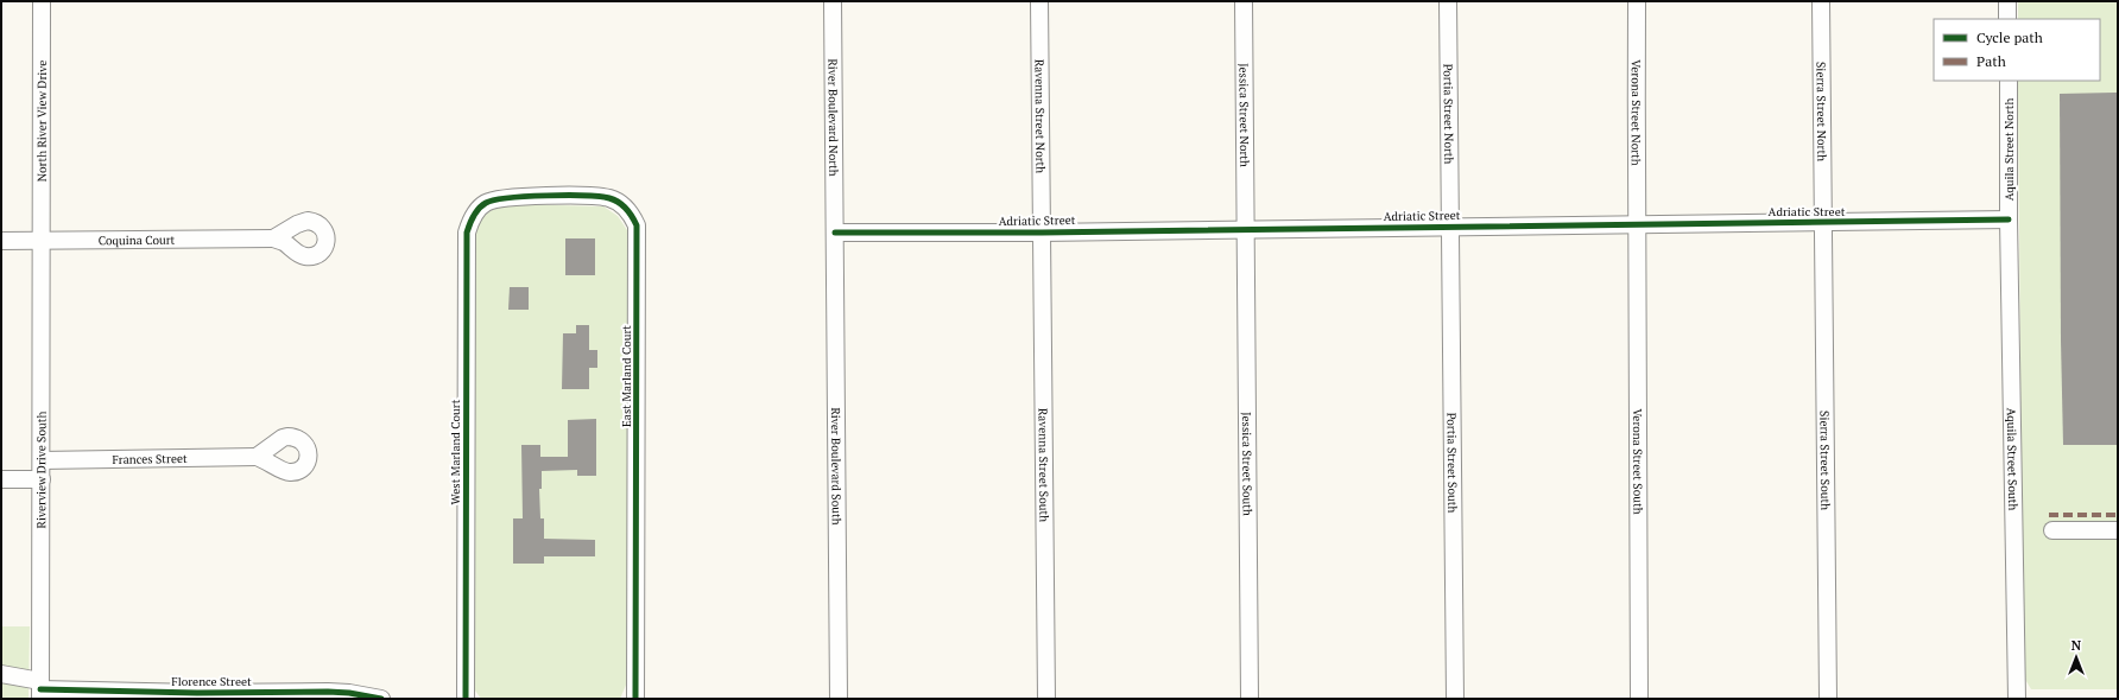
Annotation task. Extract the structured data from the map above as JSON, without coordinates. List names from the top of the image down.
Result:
{
  "streets": {
    "street": [
      "Sierra Street North",
      "Verona Street North",
      "Portia Street North",
      "Jessica Street North",
      "Ravenna Street North",
      "River Boulevard North",
      "North River View Drive",
      "Aquila Street North",
      "Adriatic Street",
      "Coquina Court",
      "East Marland Court",
      "West Marland Court",
      "Frances Street",
      "Aquila Street South",
      "Sierra Street South",
      "Verona Street South",
      "Portia Street South",
      "Jessica Street South",
      "Ravenna Street South",
      "River Boulevard South",
      "Riverview Drive South",
      "Florence Street"
    ]
  },
  "crossings": [
    ["Sierra Street North", "Adriatic Street"],
    ["Sierra Street North", "Sierra Street South"],
    ["Verona Street North", "Adriatic Street"],
    ["Verona Street North", "Verona Street South"],
    ["Portia Street North", "Adriatic Street"],
    ["Portia Street North", "Portia Street South"],
    ["Jessica Street North", "Adriatic Street"],
    ["Jessica Street North", "Jessica Street South"],
    ["Ravenna Street North", "Adriatic Street"],
    ["Ravenna Street North", "Ravenna Street South"],
    ["River Boulevard North", "Adriatic Street"],
    ["River Boulevard North", "River Boulevard South"],
    ["North River View Drive", "Coquina Court"],
    ["North River View Drive", "Riverview Drive South"],
    ["Aquila Street North", "Adriatic Street"],
    ["Aquila Street North", "Aquila Street South"],
    ["Adriatic Street", "Aquila Street South"],
    ["Adriatic Street", "Sierra Street South"],
    ["Adriatic Street", "Verona Street South"],
    ["Adriatic Street", "Portia Street South"],
    ["Adriatic Street", "Jessica Street South"],
    ["Adriatic Street", "Ravenna Street South"],
    ["Adriatic Street", "River Boulevard South"],
    ["Coquina Court", "Riverview Drive South"],
    ["East Marland Court", "West Marland Court"],
    ["Frances Street", "Riverview Drive South"],
    ["Riverview Drive South", "Florence Street"]
  ],
  "legend": ["Cycle path", "Path"],
  "north": "top"
}
